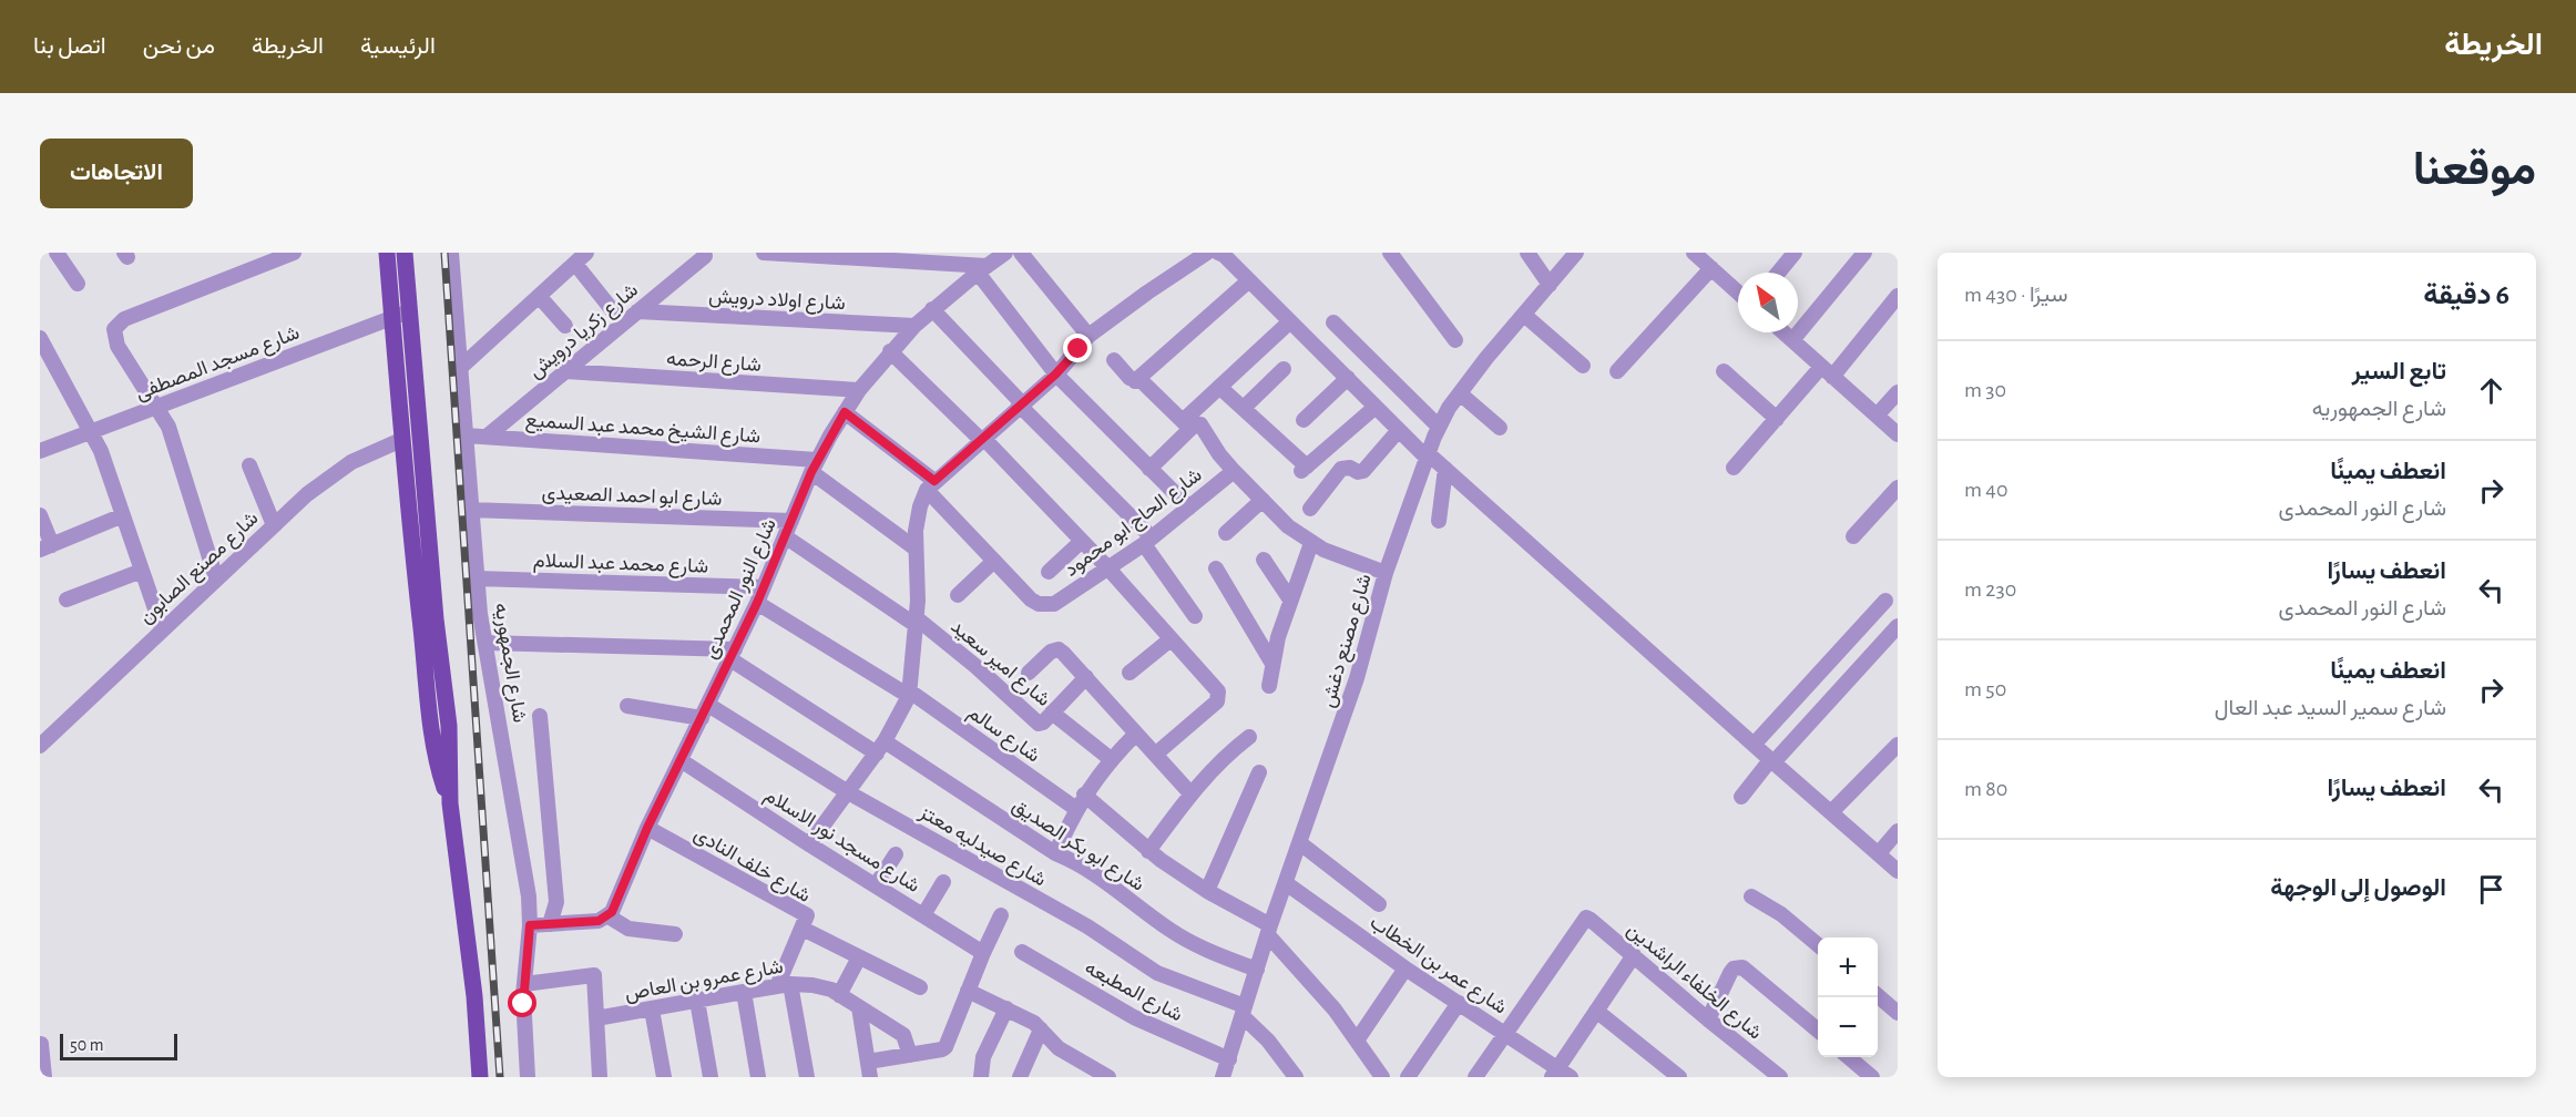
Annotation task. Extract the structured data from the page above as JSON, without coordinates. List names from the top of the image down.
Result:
{
  "streets": {
    "street": [
      "شارع اولاد درويش",
      "شارع زكريا درويش",
      "شارع الرحمه",
      "شارع مسجد المصطفى",
      "شارع الشيخ محمد عبد السميع",
      "شارع ابو احمد الصعيدى",
      "شارع الحاج ابو محمود",
      "شارع محمد عبد السلام",
      "شارع مصنع الصابون",
      "شارع النور المحمدى",
      "شارع مصنع دغش",
      "شارع الجمهوريه",
      "شارع امير سعيد",
      "شارع سالم",
      "شارع مسجد نور الاسلام",
      "شارع ابو بكر الصديق",
      "شارع صيدليه معتز",
      "شارع خلف النادى",
      "شارع عمر بن الخطاب",
      "شارع عمرو بن العاص",
      "شارع الخلفاء الراشدين",
      "شارع المطبعه"
    ]
  },
  "crossings": [
    ["شارع اولاد درويش", "شارع زكريا درويش"],
    ["شارع اولاد درويش", "شارع النور المحمدى"],
    ["شارع زكريا درويش", "شارع الرحمه"],
    ["شارع زكريا درويش", "شارع الشيخ محمد عبد السميع"],
    ["شارع الرحمه", "شارع النور المحمدى"],
    ["شارع الشيخ محمد عبد السميع", "شارع النور المحمدى"],
    ["شارع الشيخ محمد عبد السميع", "شارع الجمهوريه"],
    ["شارع ابو احمد الصعيدى", "شارع النور المحمدى"],
    ["شارع ابو احمد الصعيدى", "شارع الجمهوريه"],
    ["شارع محمد عبد السلام", "شارع النور المحمدى"],
    ["شارع محمد عبد السلام", "شارع الجمهوريه"],
    ["شارع النور المحمدى", "شارع سالم"],
    ["شارع النور المحمدى", "شارع مسجد نور الاسلام"],
    ["شارع النور المحمدى", "شارع ابو بكر الصديق"],
    ["شارع النور المحمدى", "شارع صيدليه معتز"],
    ["شارع النور المحمدى", "شارع خلف النادى"],
    ["شارع مصنع دغش", "شارع ابو بكر الصديق"],
    ["شارع مصنع دغش", "شارع صيدليه معتز"],
    ["شارع مصنع دغش", "شارع عمر بن الخطاب"],
    ["شارع مصنع دغش", "شارع المطبعه"],
    ["شارع خلف النادى", "شارع عمرو بن العاص"],
    ["شارع عمر بن الخطاب", "شارع الخلفاء الراشدين"]
  ],
  "scale_bar": "50 m",
  "north": "top left",
  "page": {
    "header": "الخريطة",
    "nav": [
      "الرئيسية",
      "الخريطة",
      "من نحن",
      "اتصل بنا"
    ],
    "title": "موقعنا",
    "buttons": "الاتجاهات",
    "heading": ["6 دقيقة", "سيرًا · 430 m"],
    "list": [
      ["تابع السير", "شارع الجمهوريه", "30 m"],
      ["انعطف يمينًا", "شارع النور المحمدى", "40 m"],
      ["انعطف يسارًا", "شارع النور المحمدى", "230 m"],
      ["انعطف يمينًا", "شارع سمير السيد عبد العال", "50 m"],
      ["انعطف يسارًا", "80 m"],
      "الوصول إلى الوجهة"
    ],
    "map_buttons": ["+", "−"],
    "scale": "50 m"
  }
}
